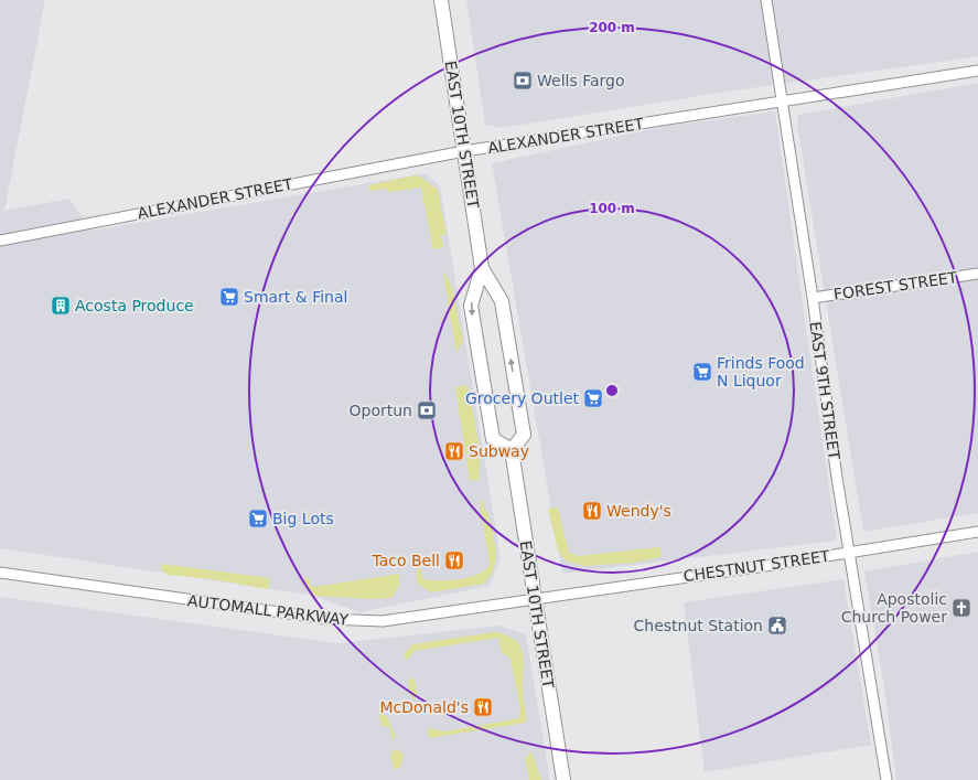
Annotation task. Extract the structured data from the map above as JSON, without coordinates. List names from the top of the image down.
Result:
{
  "streets": {
    "main road": ["EAST 10TH STREET"],
    "street": [
      "ALEXANDER STREET",
      "FOREST STREET",
      "EAST 9TH STREET",
      "CHESTNUT STREET",
      "AUTOMALL PARKWAY"
    ]
  },
  "crossings": [
    ["EAST 10TH STREET", "ALEXANDER STREET"],
    ["EAST 10TH STREET", "CHESTNUT STREET"],
    ["EAST 10TH STREET", "AUTOMALL PARKWAY"],
    ["ALEXANDER STREET", "EAST 9TH STREET"],
    ["FOREST STREET", "EAST 9TH STREET"],
    ["EAST 9TH STREET", "CHESTNUT STREET"],
    ["CHESTNUT STREET", "AUTOMALL PARKWAY"]
  ],
  "places": {
    "bank": ["Wells Fargo", "Oportun"],
    "supermarket": [
      "Smart & Final",
      "Frinds Food N Liquor",
      "Grocery Outlet",
      "Big Lots"
    ],
    "building": ["Acosta Produce"],
    "restaurant": [
      "Subway",
      "Wendy's",
      "Taco Bell",
      "McDonald's"
    ],
    "church": ["Apostolic Church Power"],
    "public building": ["Chestnut Station"]
  },
  "rings": ["200 m", "100 m"]
}
